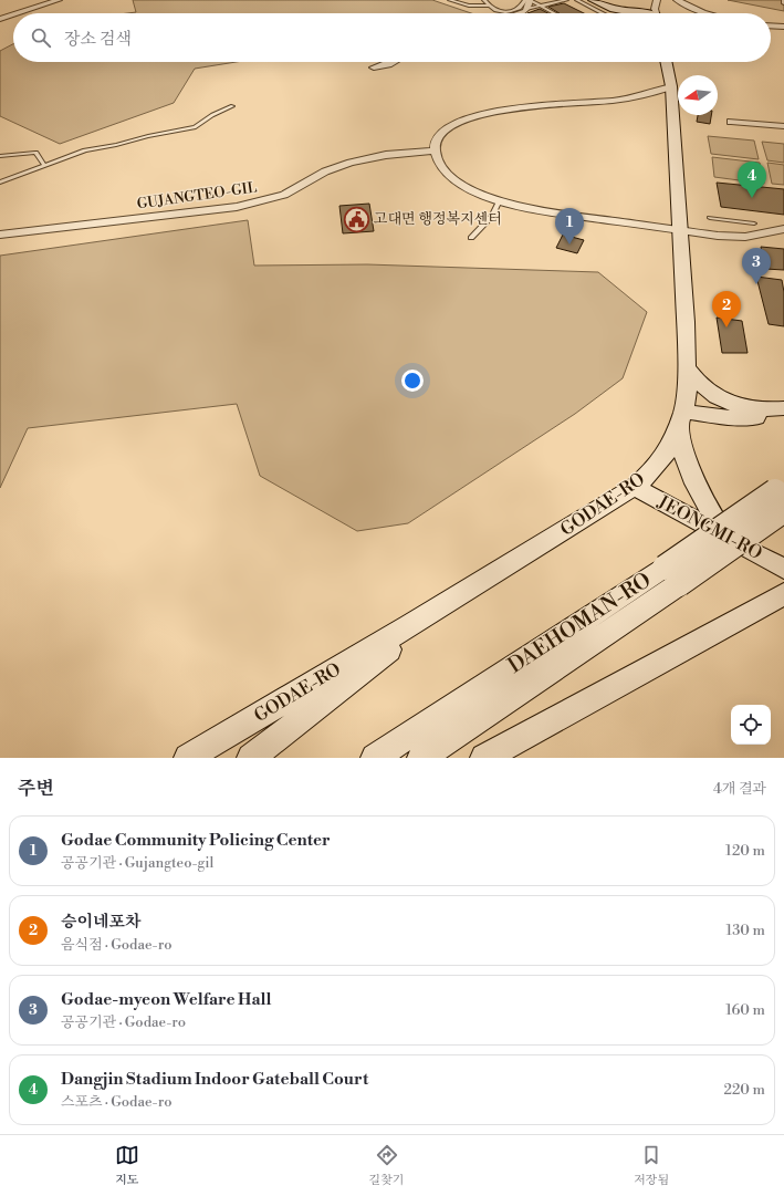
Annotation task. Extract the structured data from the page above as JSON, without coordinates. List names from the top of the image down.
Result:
{
  "streets": {
    "main road": ["GODAE-RO", "JEONGMI-RO", "DAEHOMAN-RO"],
    "street": ["GUJANGTEO-GIL"]
  },
  "crossings": [
    ["GODAE-RO", "JEONGMI-RO"]
  ],
  "places": {
    "public building": ["고대면 행정복지센터"]
  },
  "north": "left",
  "page": {
    "search": "장소 검색",
    "pins": [
      "4",
      "1",
      "3",
      "2"
    ],
    "heading": ["주변", "4개 결과"],
    "list": [
      {
        "mark": "1",
        "name": "Godae Community Policing Center",
        "note": "공공기관 · Gujangteo-gil",
        "value": "120 m"
      },
      {
        "mark": "2",
        "name": "승이네포차",
        "note": "음식점 · Godae-ro",
        "value": "130 m"
      },
      {
        "mark": "3",
        "name": "Godae-myeon Welfare Hall",
        "note": "공공기관 · Godae-ro",
        "value": "160 m"
      },
      {
        "mark": "4",
        "name": "Dangjin Stadium Indoor Gateball Court",
        "note": "스포츠 · Godae-ro",
        "value": "220 m"
      }
    ],
    "nav": ["지도", "길찾기", "저장됨"]
  }
}
